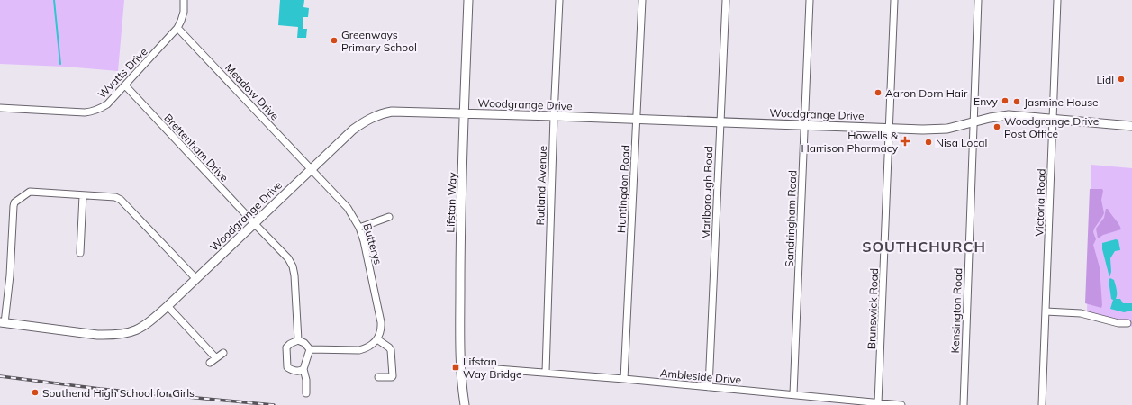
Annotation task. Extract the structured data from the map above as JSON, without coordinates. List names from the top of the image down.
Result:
{
  "streets": {
    "street": [
      "Wyatts Drive",
      "Meadow Drive",
      "Woodgrange Drive",
      "Brettenham Drive",
      "Rutland Avenue",
      "Huntingdon Road",
      "Marlborough Road",
      "Lifstan Way",
      "Victoria Road",
      "Sandringham Road",
      "Butterys",
      "Brunswick Road",
      "Kensington Road",
      "Ambleside Drive"
    ]
  },
  "crossings": [
    ["Wyatts Drive", "Meadow Drive"],
    ["Wyatts Drive", "Brettenham Drive"],
    ["Meadow Drive", "Woodgrange Drive"],
    ["Meadow Drive", "Butterys"],
    ["Woodgrange Drive", "Brettenham Drive"],
    ["Woodgrange Drive", "Rutland Avenue"],
    ["Woodgrange Drive", "Huntingdon Road"],
    ["Woodgrange Drive", "Marlborough Road"],
    ["Woodgrange Drive", "Lifstan Way"],
    ["Woodgrange Drive", "Victoria Road"],
    ["Woodgrange Drive", "Sandringham Road"],
    ["Woodgrange Drive", "Butterys"],
    ["Woodgrange Drive", "Brunswick Road"],
    ["Woodgrange Drive", "Kensington Road"],
    ["Rutland Avenue", "Ambleside Drive"],
    ["Huntingdon Road", "Ambleside Drive"],
    ["Marlborough Road", "Ambleside Drive"],
    ["Sandringham Road", "Ambleside Drive"],
    ["Brunswick Road", "Ambleside Drive"]
  ],
  "districts": ["SOUTHCHURCH"],
  "places": {
    "other": [
      "Greenways Primary School",
      "Lidl",
      "Aaron Dorn Hair",
      "Envy",
      "Jasmine House",
      "Woodgrange Drive Post Office",
      "Nisa Local",
      "Southend High School for Girls"
    ],
    "health": ["Howells & Harrison Pharmacy"],
    "transit": ["Lifstan Way Bridge"]
  }
}
